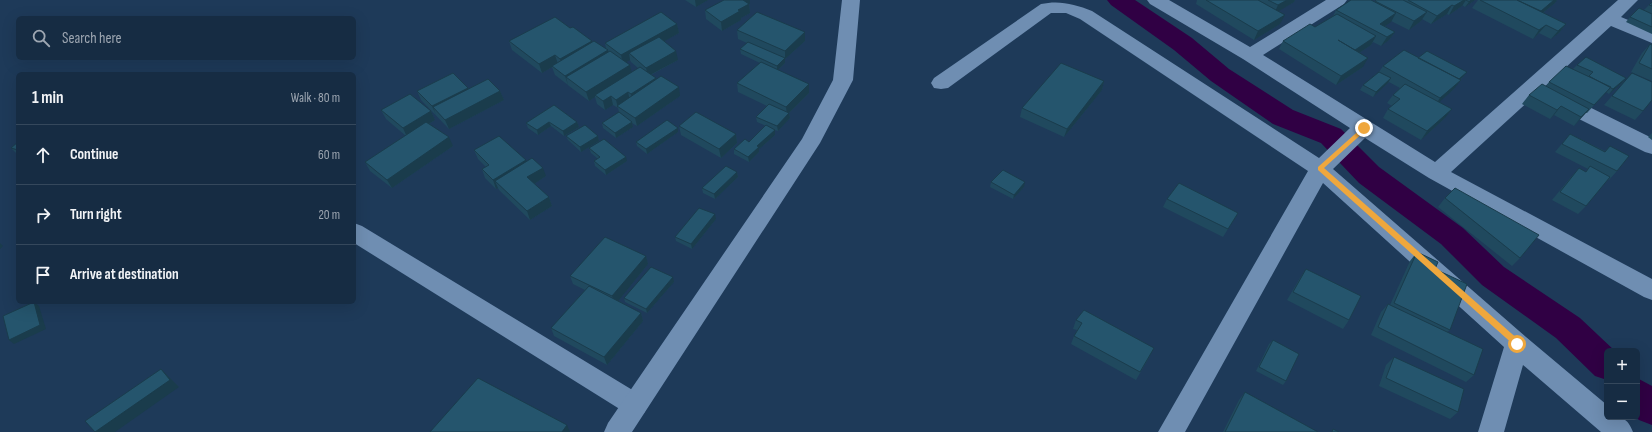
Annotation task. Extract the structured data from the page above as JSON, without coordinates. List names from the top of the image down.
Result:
{
  "page": {
    "search": "Search here",
    "heading": ["1 min", "Walk · 80 m"],
    "list": [
      ["Continue", "60 m"],
      ["Turn right", "20 m"],
      "Arrive at destination"
    ],
    "map_buttons": ["+", "−"]
  }
}
